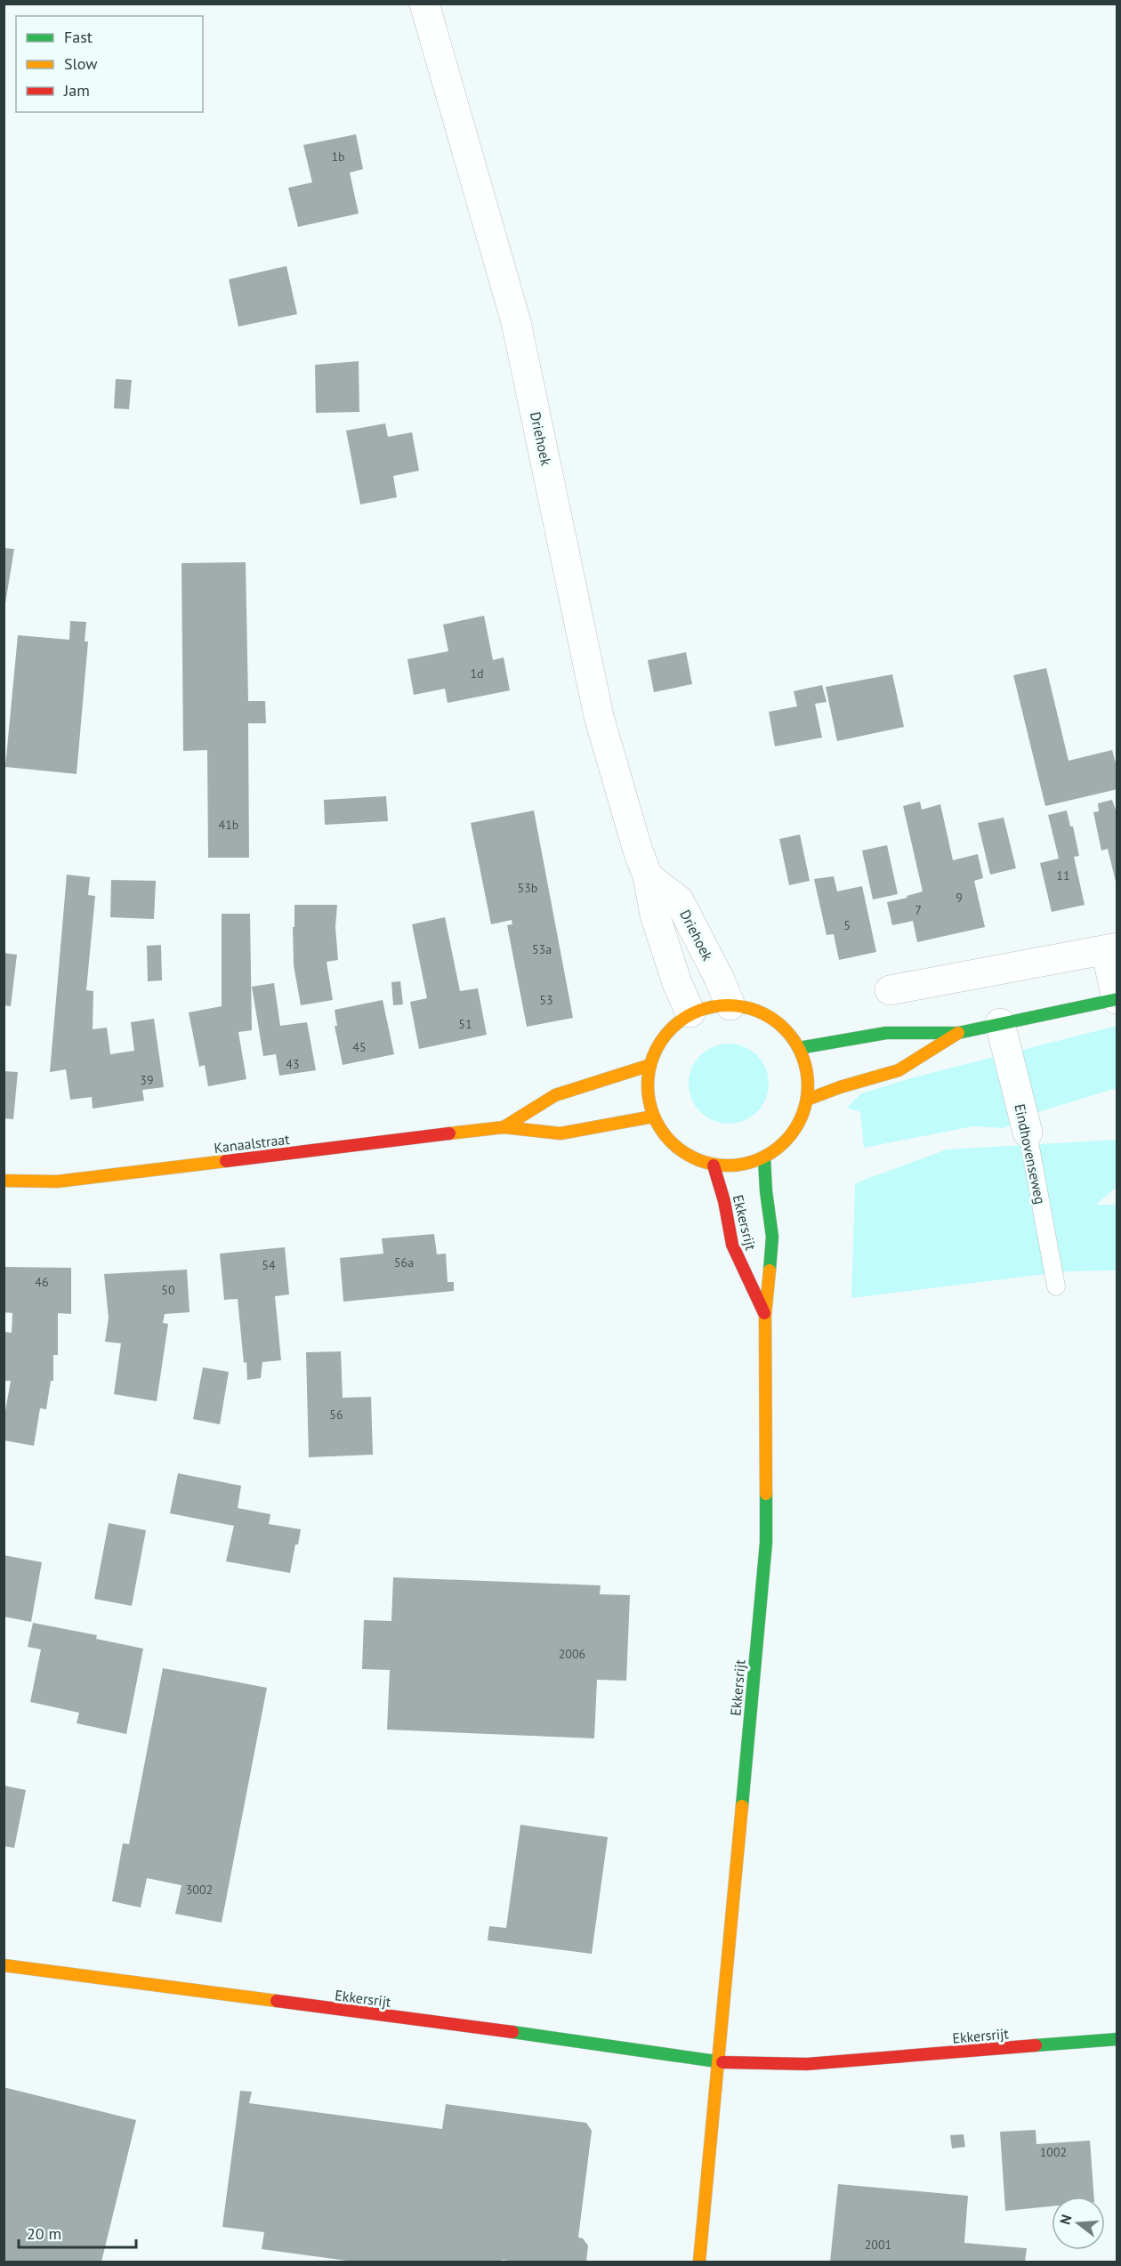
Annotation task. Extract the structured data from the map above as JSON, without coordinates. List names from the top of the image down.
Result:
{
  "streets": {
    "main road": ["Kanaalstraat", "Ekkersrijt"],
    "street": ["Driehoek", "Eindhovenseweg"]
  },
  "crossings": [
    ["Driehoek", "Kanaalstraat"],
    ["Driehoek", "Ekkersrijt"],
    ["Kanaalstraat", "Ekkersrijt"]
  ],
  "house_numbers": [
    "1b",
    "1d",
    "41b",
    "11",
    "53b",
    "9",
    "7",
    "5",
    "53a",
    "53",
    "51",
    "45",
    "43",
    "39",
    "56a",
    "54",
    "46",
    "50",
    "56",
    "2006",
    "3002",
    "1002",
    "2001"
  ],
  "legend": ["Fast", "Slow", "Jam"],
  "scale_bar": "20 m",
  "north": "left"
}
